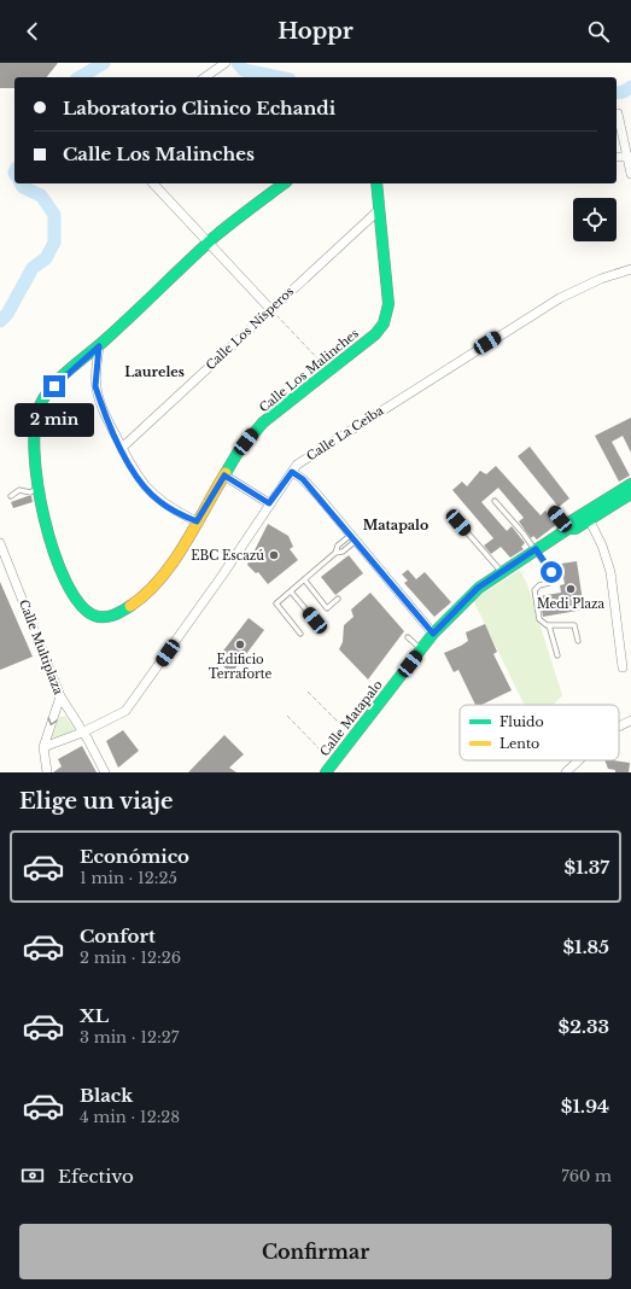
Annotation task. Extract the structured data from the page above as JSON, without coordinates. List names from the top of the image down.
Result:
{
  "streets": {
    "street": [
      "Calle Los Nísperos",
      "Calle Los Malinches",
      "Calle La Ceiba",
      "Calle Multiplaza",
      "Calle Matapalo"
    ]
  },
  "crossings": [
    ["Calle Los Nísperos", "Calle Los Malinches"],
    ["Calle La Ceiba", "Calle Multiplaza"]
  ],
  "districts": ["Laureles", "Matapalo"],
  "places": ["EBC Escazú", "Medi Plaza", "Edificio Terraforte"],
  "legend": ["Fluido", "Lento"],
  "page": {
    "header": "Hoppr",
    "banner": ["Laboratorio Clinico Echandi", "Calle Los Malinches"],
    "bubble": "2 min",
    "heading": "Elige un viaje",
    "list": [
      {
        "name": "Económico",
        "note": "1 min · 12:25",
        "value": "$1.37"
      },
      {
        "name": "Confort",
        "note": "2 min · 12:26",
        "value": "$1.85"
      },
      {
        "name": "XL",
        "note": "3 min · 12:27",
        "value": "$2.33"
      },
      {
        "name": "Black",
        "note": "4 min · 12:28",
        "value": "$1.94"
      }
    ],
    "pay": ["Efectivo", "760 m"],
    "buttons": "Confirmar"
  }
}
